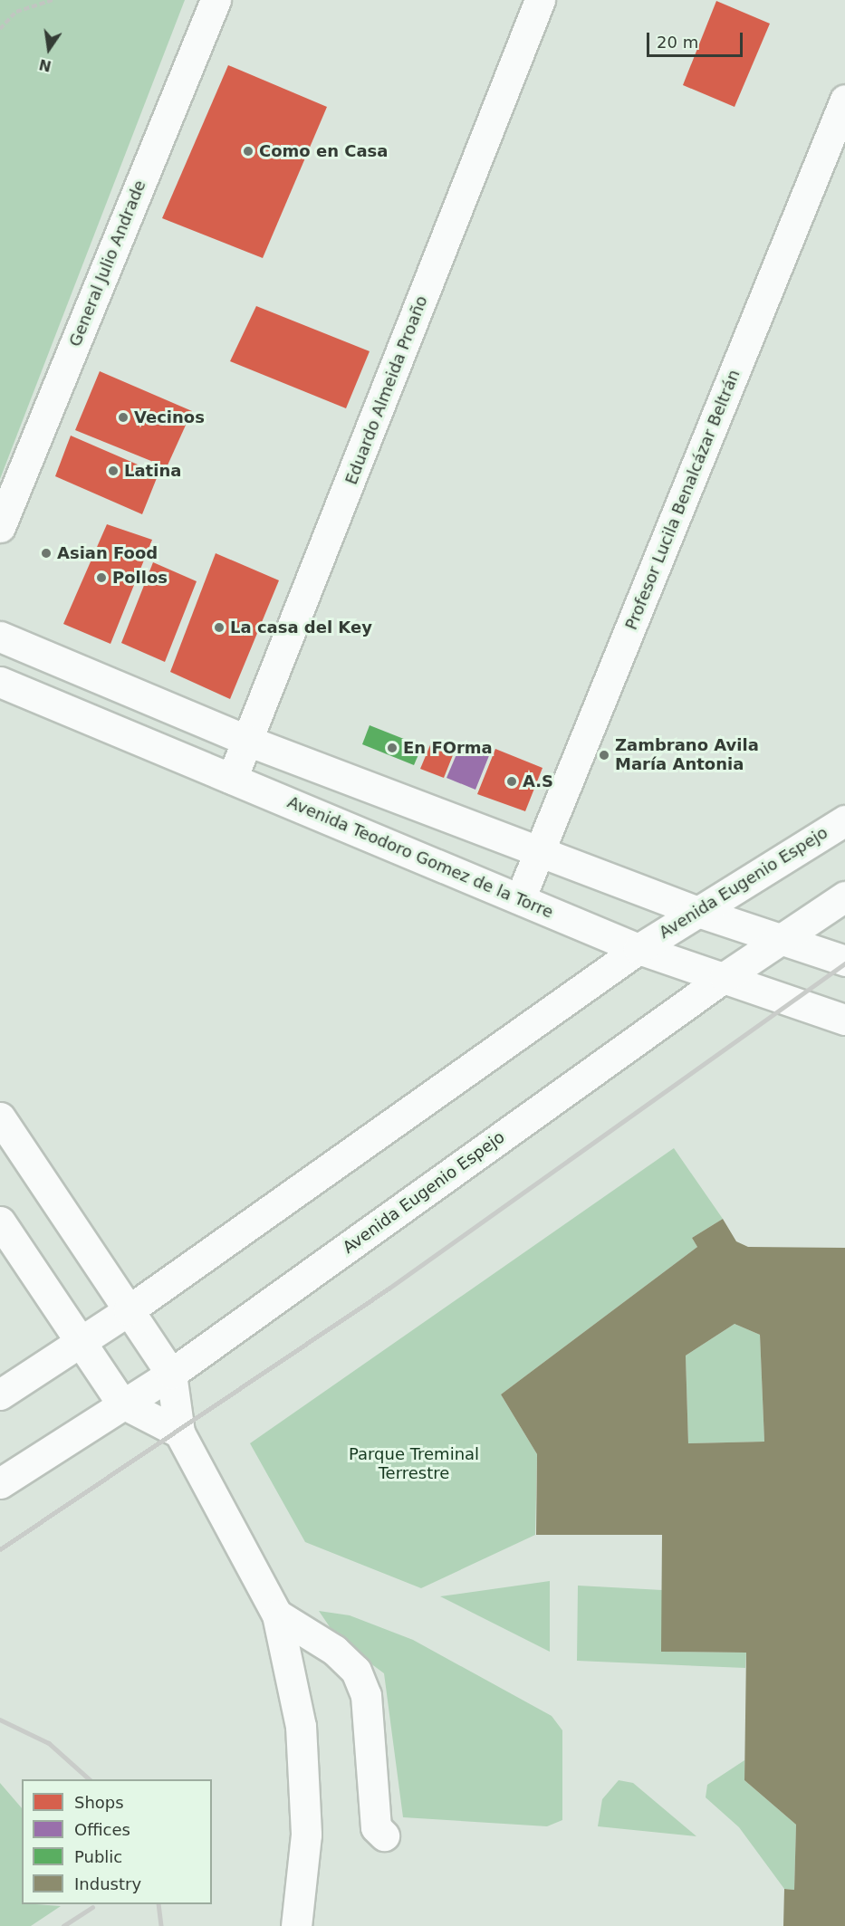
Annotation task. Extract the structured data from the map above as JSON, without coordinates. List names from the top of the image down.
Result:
{
  "streets": {
    "main road": [
      "General Julio Andrade",
      "Eduardo Almeida Proaño",
      "Profesor Lucila Benalcázar Beltrán",
      "Avenida Teodoro Gomez de la Torre",
      "Avenida Eugenio Espejo"
    ]
  },
  "crossings": [
    ["Eduardo Almeida Proaño", "Avenida Teodoro Gomez de la Torre"],
    ["Profesor Lucila Benalcázar Beltrán", "Avenida Teodoro Gomez de la Torre"],
    ["Avenida Teodoro Gomez de la Torre", "Avenida Eugenio Espejo"]
  ],
  "parks": ["Parque Treminal Terrestre"],
  "places": [
    "Como en Casa",
    "Vecinos",
    "Latina",
    "Asian Food",
    "Pollos",
    "La casa del Key",
    "En FOrma",
    "Zambrano Avila María Antonia",
    "A.S"
  ],
  "legend": [
    "Shops",
    "Offices",
    "Public",
    "Industry"
  ],
  "scale_bar": "20 m",
  "north": "bottom"
}
